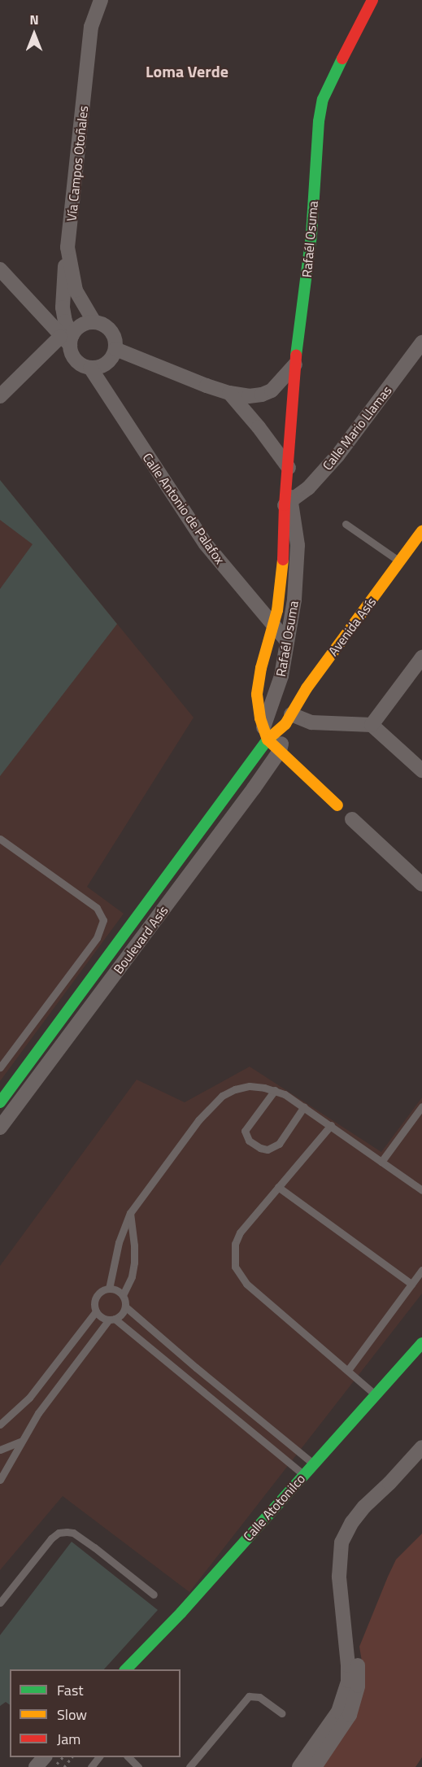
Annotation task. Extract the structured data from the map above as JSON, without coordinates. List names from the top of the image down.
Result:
{
  "streets": {
    "street": [
      "Vía Campos Otoñales",
      "Rafaél Osuma",
      "Calle Mario Llamas",
      "Calle Antonio de Palafox",
      "Avenida Asís",
      "Boulevard Asís",
      "Calle Atotonilco"
    ]
  },
  "crossings": [
    ["Vía Campos Otoñales", "Calle Antonio de Palafox"],
    ["Rafaél Osuma", "Calle Mario Llamas"],
    ["Rafaél Osuma", "Calle Antonio de Palafox"],
    ["Rafaél Osuma", "Avenida Asís"],
    ["Rafaél Osuma", "Boulevard Asís"],
    ["Avenida Asís", "Boulevard Asís"]
  ],
  "districts": ["Loma Verde"],
  "legend": ["Fast", "Slow", "Jam"],
  "north": "top"
}
